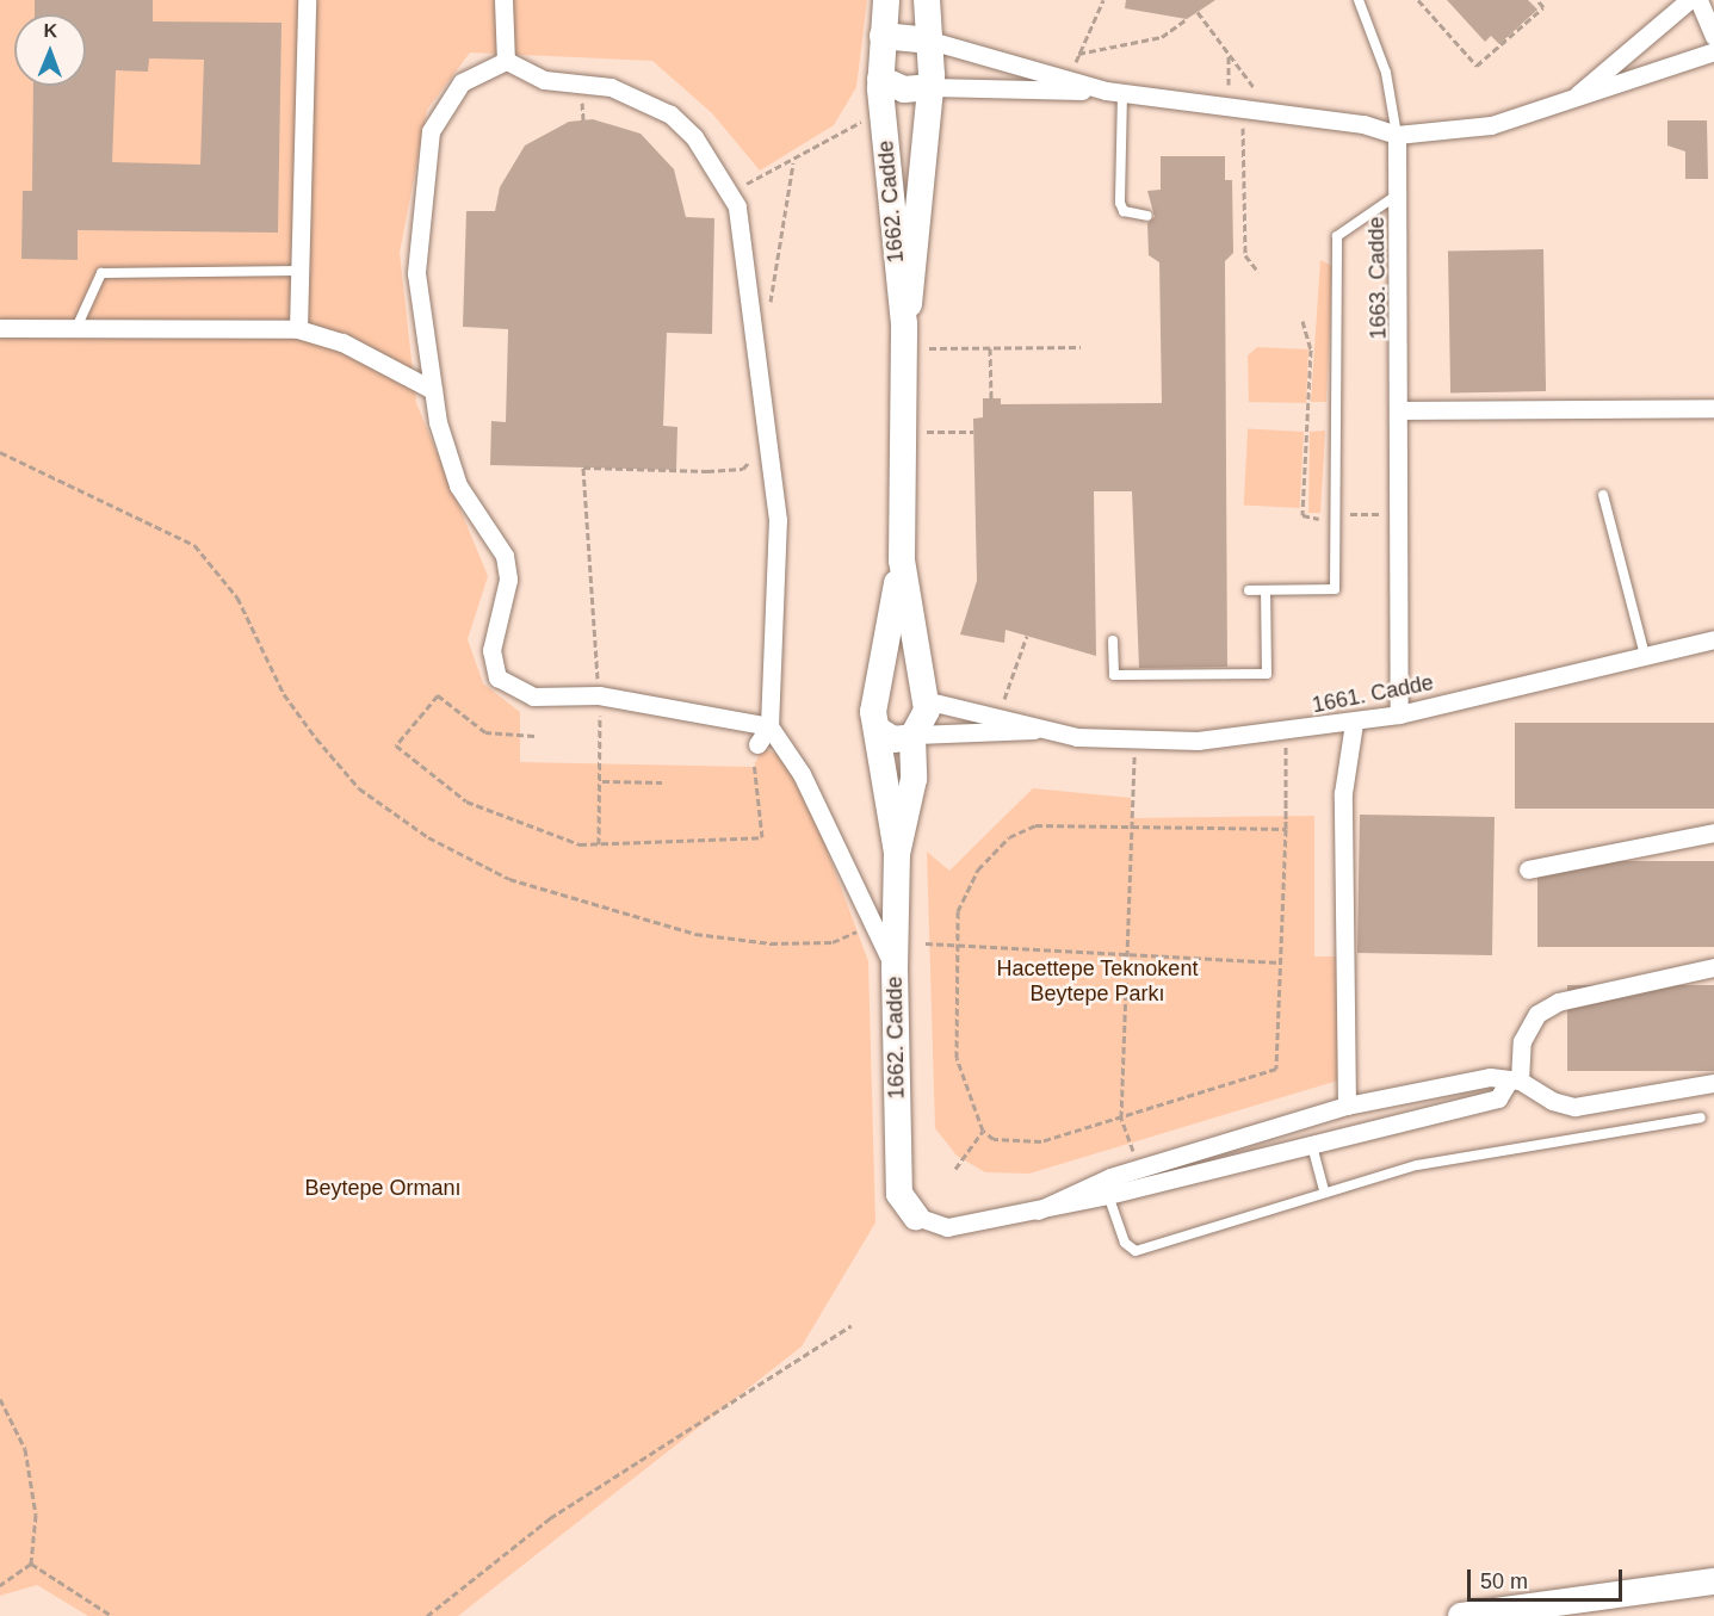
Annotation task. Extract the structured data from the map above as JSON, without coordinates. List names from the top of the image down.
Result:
{
  "streets": {
    "street": ["1662. Cadde", "1663. Cadde", "1661. Cadde"]
  },
  "crossings": [
    ["1662. Cadde", "1661. Cadde"],
    ["1663. Cadde", "1661. Cadde"]
  ],
  "parks": ["Hacettepe Teknokent Beytepe Parkı", "Beytepe Ormanı"],
  "scale_bar": "50 m",
  "north": "top"
}
